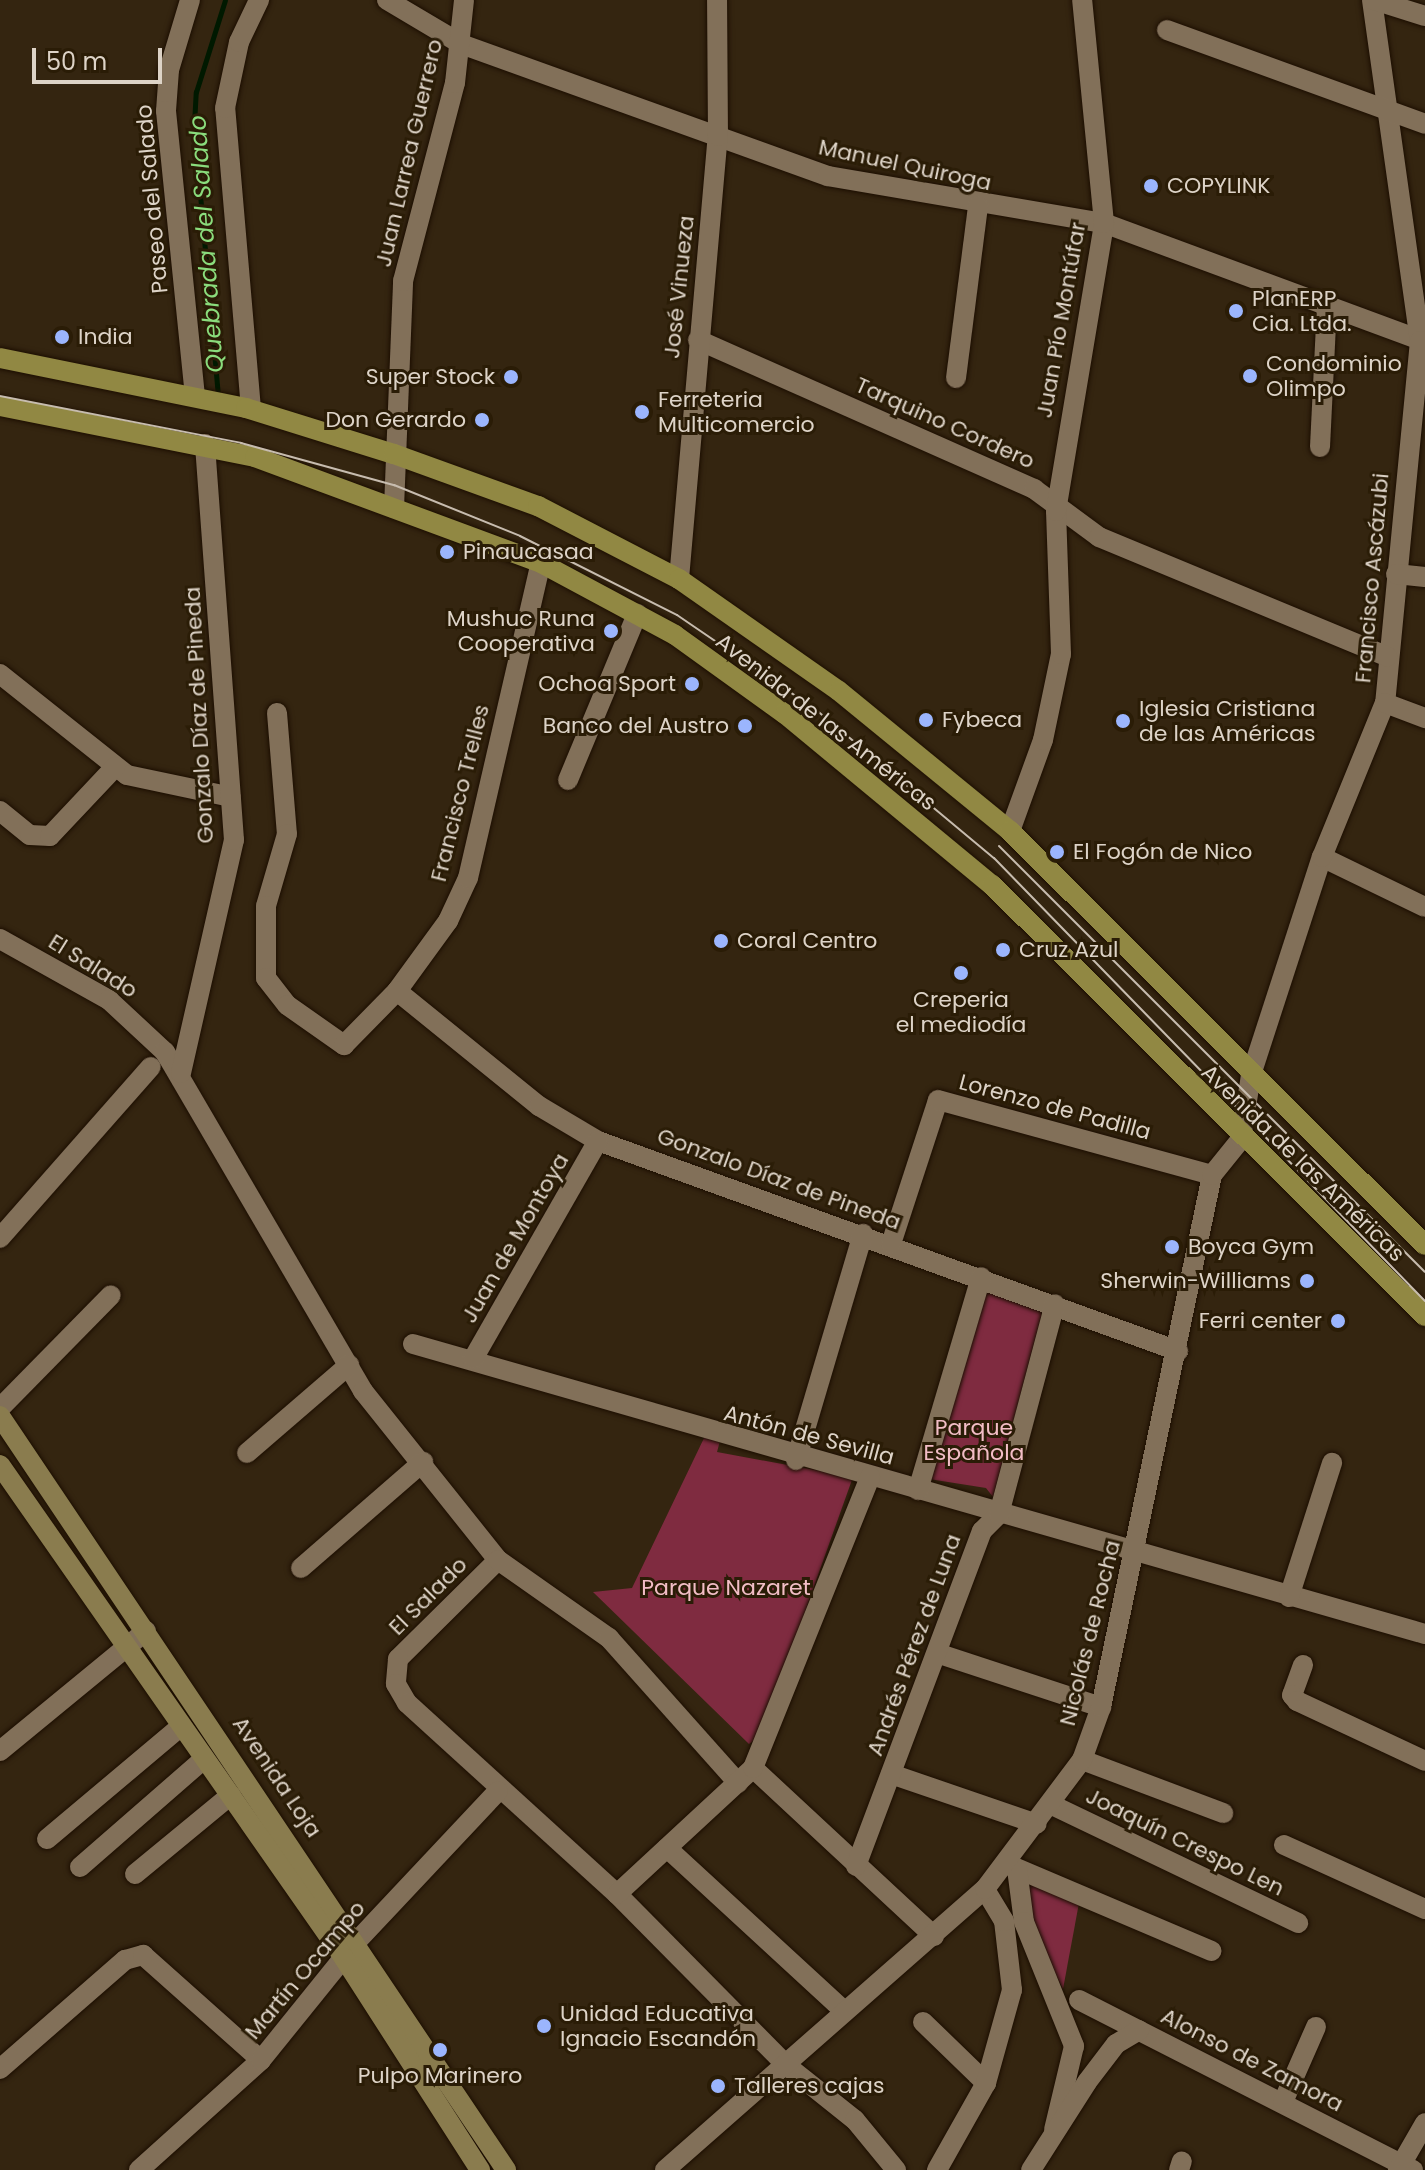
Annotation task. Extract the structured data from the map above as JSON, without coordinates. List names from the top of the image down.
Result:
{
  "streets": {
    "main road": ["Avenida de las Américas", "Avenida Loja"],
    "street": [
      "Juan Larrea Guerrero",
      "Manuel Quiroga",
      "Paseo del Salado",
      "José Vinueza",
      "Juan Pío Montúfar",
      "Tarquino Cordero",
      "Francisco Ascázubi",
      "Gonzalo Díaz de Pineda",
      "Francisco Trelles",
      "El Salado",
      "Lorenzo de Padilla",
      "Juan de Montoya",
      "Antón de Sevilla",
      "Nicolás de Rocha",
      "Andrés Pérez de Luna",
      "Joaquín Crespo Len",
      "Martín Ocampo",
      "Alonso de Zamora"
    ]
  },
  "crossings": [
    ["Juan Larrea Guerrero", "Manuel Quiroga"],
    ["Juan Larrea Guerrero", "Avenida de las Américas"],
    ["Manuel Quiroga", "José Vinueza"],
    ["Manuel Quiroga", "Juan Pío Montúfar"],
    ["Manuel Quiroga", "Francisco Ascázubi"],
    ["Paseo del Salado", "Avenida de las Américas"],
    ["José Vinueza", "Tarquino Cordero"],
    ["José Vinueza", "Avenida de las Américas"],
    ["Juan Pío Montúfar", "Tarquino Cordero"],
    ["Juan Pío Montúfar", "Avenida de las Américas"],
    ["Tarquino Cordero", "Francisco Ascázubi"],
    ["Francisco Ascázubi", "Avenida de las Américas"],
    ["Francisco Ascázubi", "Nicolás de Rocha"],
    ["Gonzalo Díaz de Pineda", "Avenida de las Américas"],
    ["Gonzalo Díaz de Pineda", "Francisco Trelles"],
    ["Gonzalo Díaz de Pineda", "El Salado"],
    ["Gonzalo Díaz de Pineda", "Lorenzo de Padilla"],
    ["Gonzalo Díaz de Pineda", "Juan de Montoya"],
    ["Gonzalo Díaz de Pineda", "Nicolás de Rocha"],
    ["Gonzalo Díaz de Pineda", "Andrés Pérez de Luna"],
    ["Avenida de las Américas", "Francisco Trelles"],
    ["Avenida de las Américas", "Nicolás de Rocha"],
    ["El Salado", "Nicolás de Rocha"],
    ["El Salado", "Martín Ocampo"],
    ["Lorenzo de Padilla", "Nicolás de Rocha"],
    ["Juan de Montoya", "Antón de Sevilla"],
    ["Antón de Sevilla", "Nicolás de Rocha"],
    ["Antón de Sevilla", "Andrés Pérez de Luna"],
    ["Nicolás de Rocha", "Joaquín Crespo Len"],
    ["Avenida Loja", "Martín Ocampo"]
  ],
  "water": ["Quebrada del Salado"],
  "parks": ["Parque Española", "Parque Nazaret"],
  "places": [
    "COPYLINK",
    "PlanERP Cia. Ltda.",
    "India",
    "Condominio Olimpo",
    "Super Stock",
    "Ferreteria Multicomercio",
    "Don Gerardo",
    "Pinaucasaa",
    "Mushuc Runa Cooperativa",
    "Ochoa Sport",
    "Fybeca",
    "Iglesia Cristiana de las Américas",
    "Banco del Austro",
    "El Fogón de Nico",
    "Coral Centro",
    "Cruz Azul",
    "Creperia el mediodía",
    "Boyca Gym",
    "Sherwin-Williams",
    "Ferri center",
    "Unidad Educativa Ignacio Escandón",
    "Pulpo Marinero",
    "Talleres cajas"
  ],
  "scale_bar": "50 m"
}
